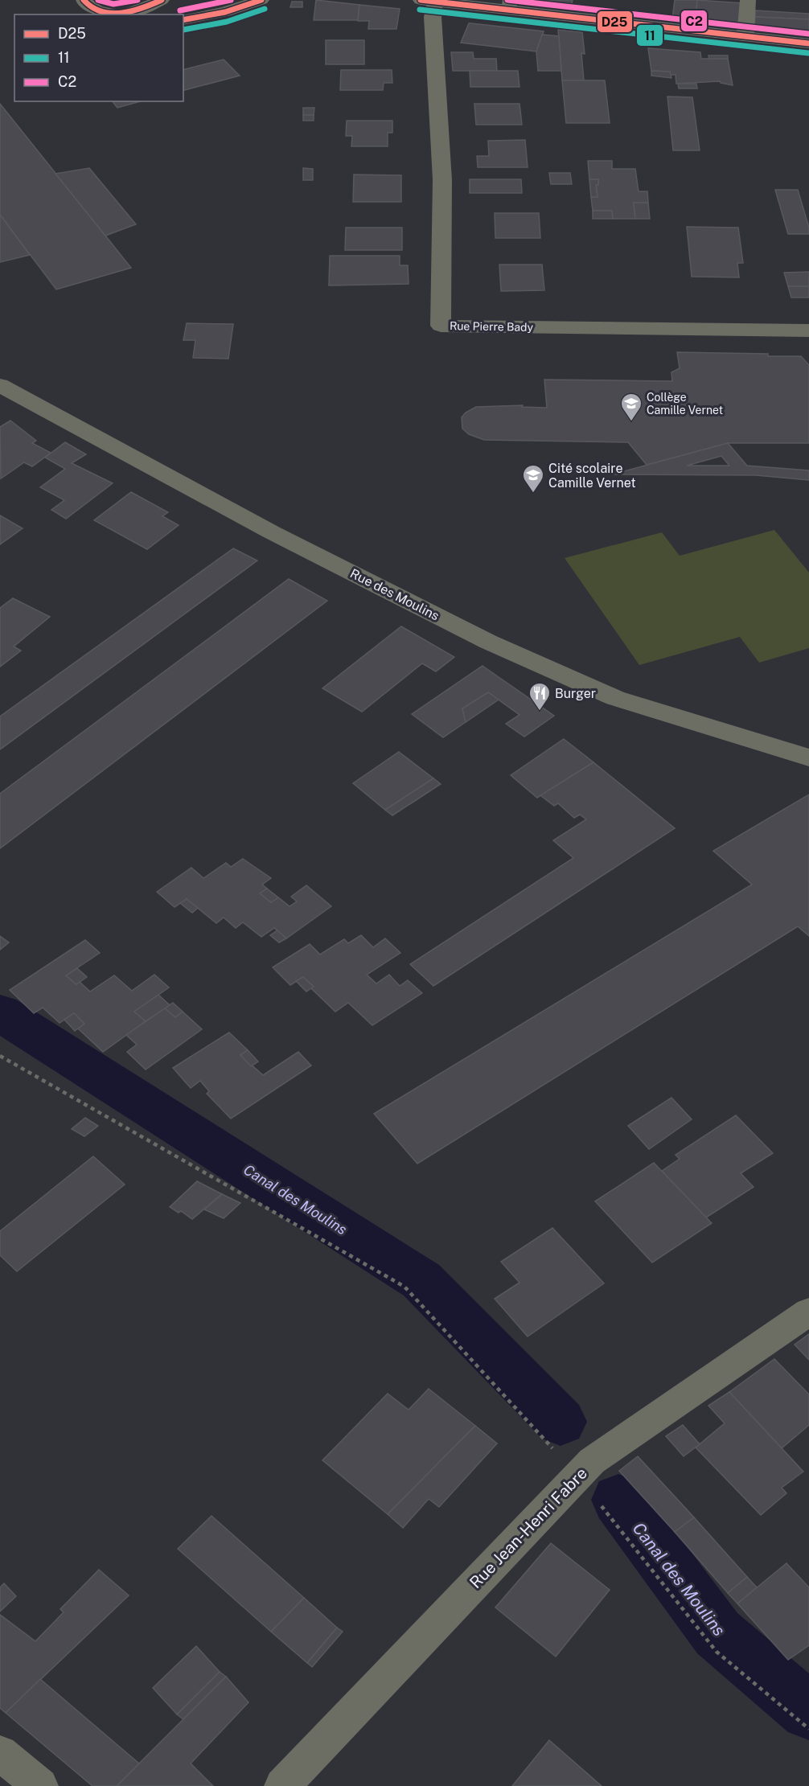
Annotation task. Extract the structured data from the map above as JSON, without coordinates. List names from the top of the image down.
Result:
{
  "streets": {
    "street": ["Rue Pierre Bady", "Rue des Moulins", "Rue Jean-Henri Fabre"]
  },
  "water": ["Canal des Moulins"],
  "places": {
    "school or university": ["Collège Camille Vernet", "Cité scolaire Camille Vernet"],
    "restaurant": ["Burger"]
  },
  "lines": ["transit line D25", "transit line C2", "transit line 11"],
  "legend": ["D25", "11", "C2"]
}
